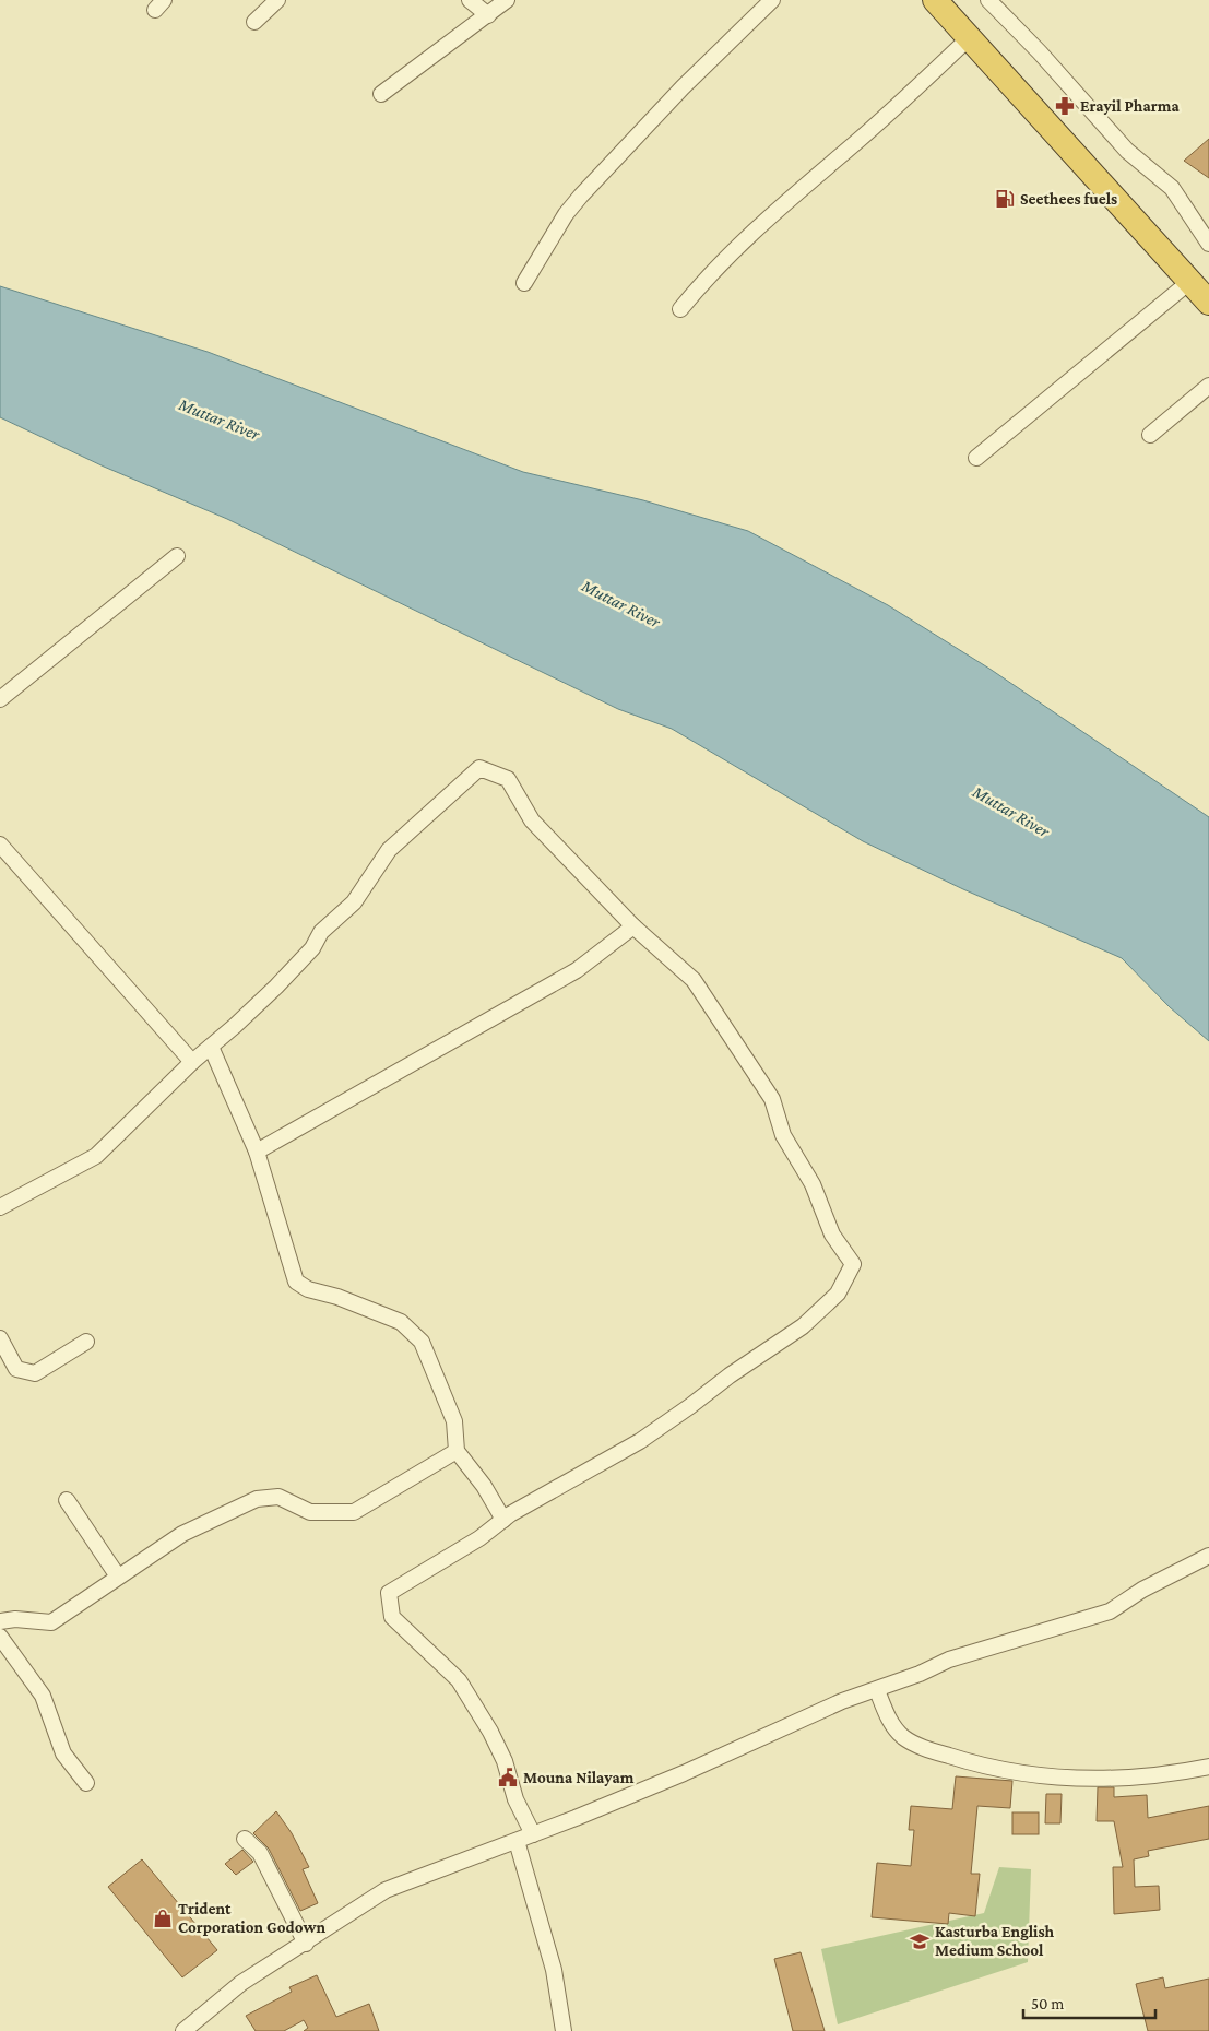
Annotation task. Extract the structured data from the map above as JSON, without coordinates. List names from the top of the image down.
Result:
{
  "water": ["Muttar River"],
  "places": {
    "pharmacy": ["Erayil Pharma"],
    "fuel station": ["Seethees fuels"],
    "public building": ["Mouna Nilayam"],
    "shop": ["Trident Corporation Godown"],
    "school or university": ["Kasturba English Medium School"]
  },
  "scale_bar": "50 m"
}
